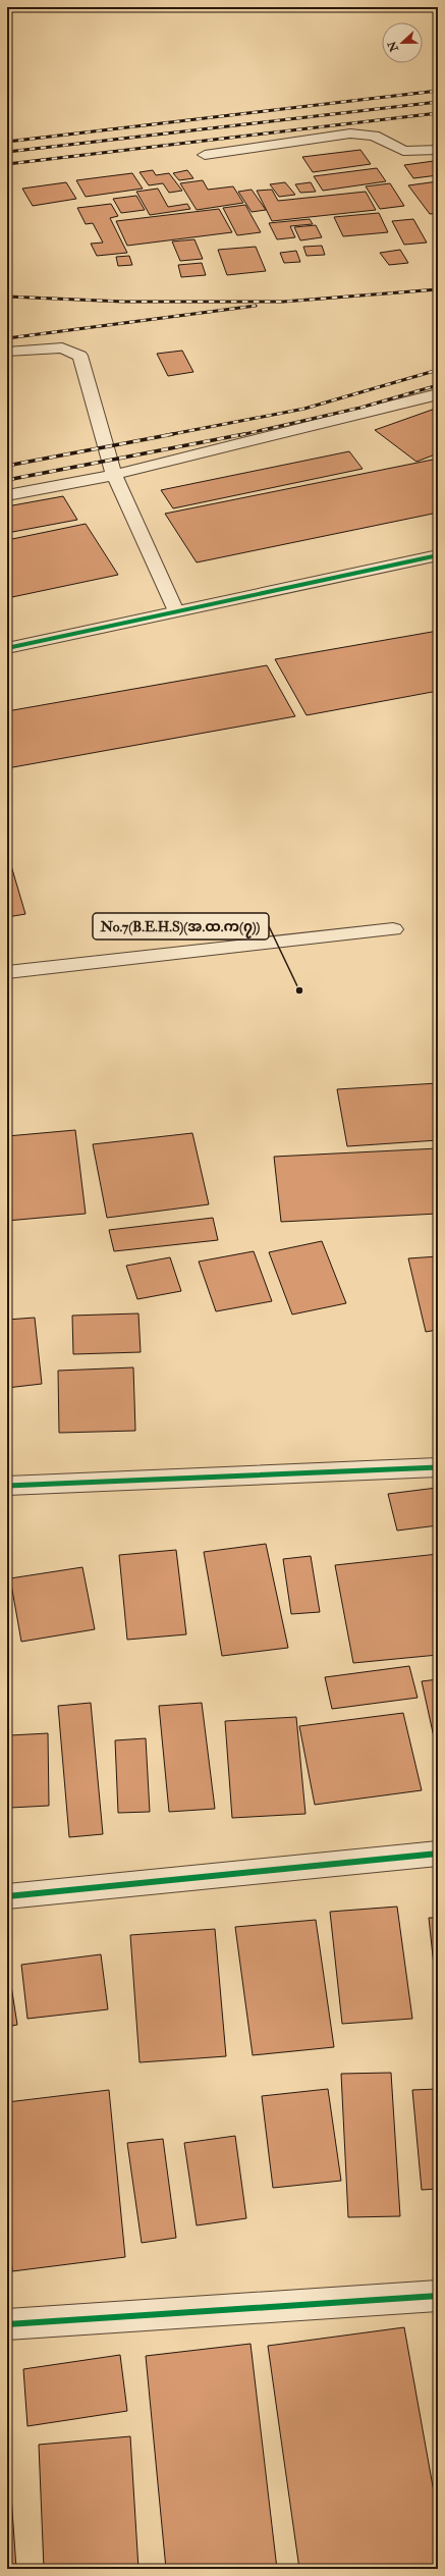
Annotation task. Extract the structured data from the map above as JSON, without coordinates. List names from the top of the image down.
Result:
{
  "places": ["No.7(B.E.H.S)(အ.ထ.က(၇))"],
  "north": "left"
}
